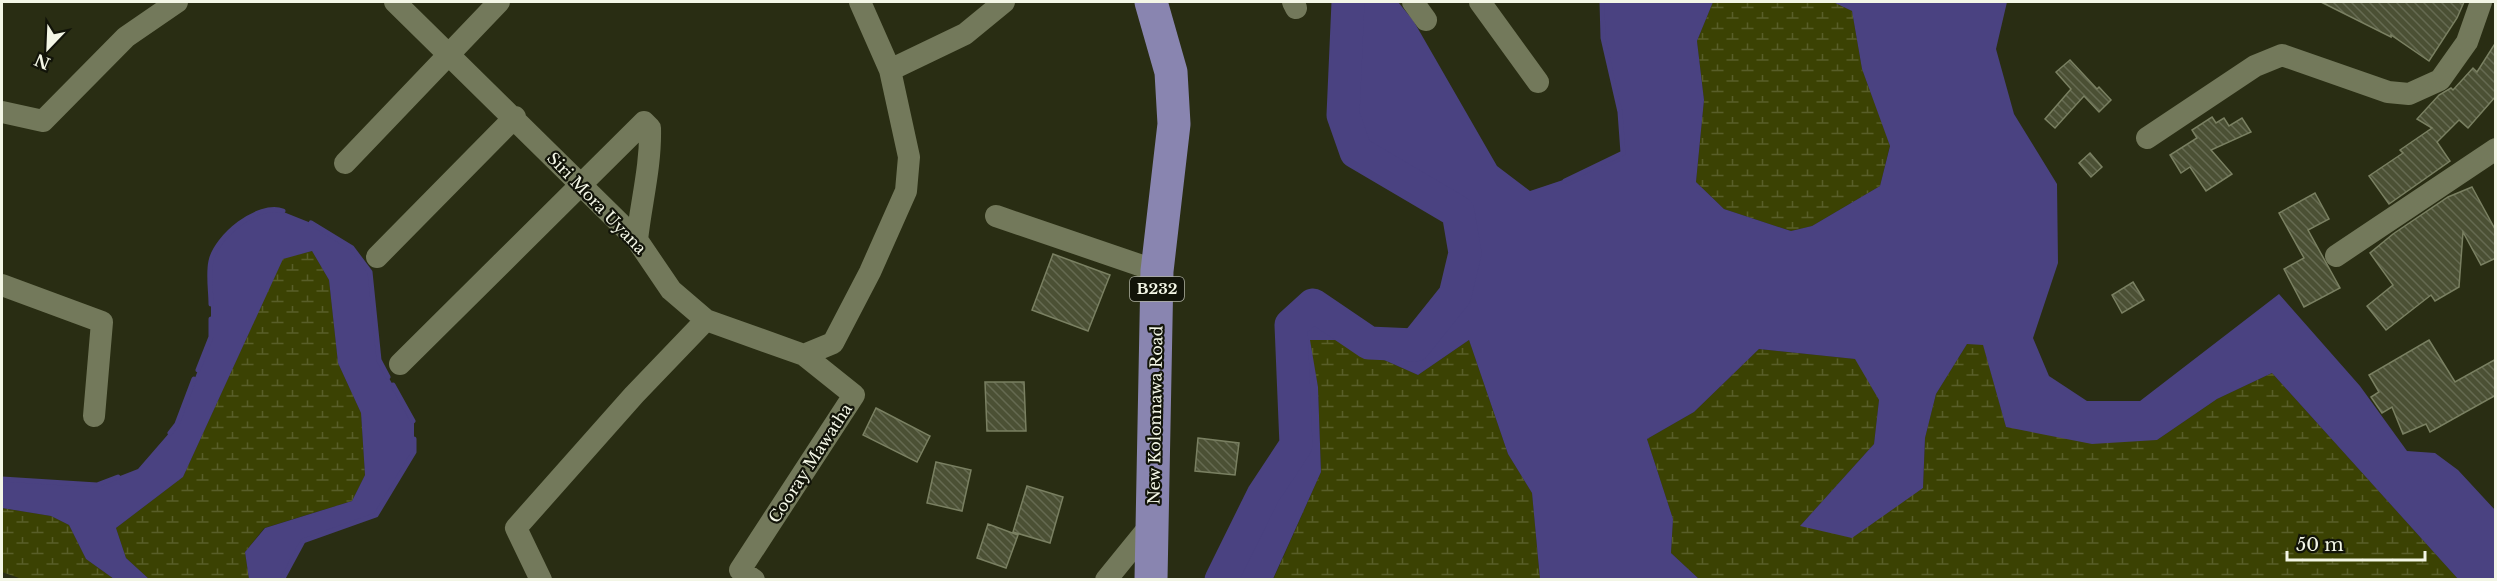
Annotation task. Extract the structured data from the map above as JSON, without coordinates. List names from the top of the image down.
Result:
{
  "streets": {
    "main road": ["B232", "New Kolonnawa Road"],
    "street": ["Siri Mora Uyana", "Cooray Mawatha"]
  },
  "crossings": [
    ["Siri Mora Uyana", "Cooray Mawatha"]
  ],
  "scale_bar": "50 m",
  "north": "bottom left"
}
